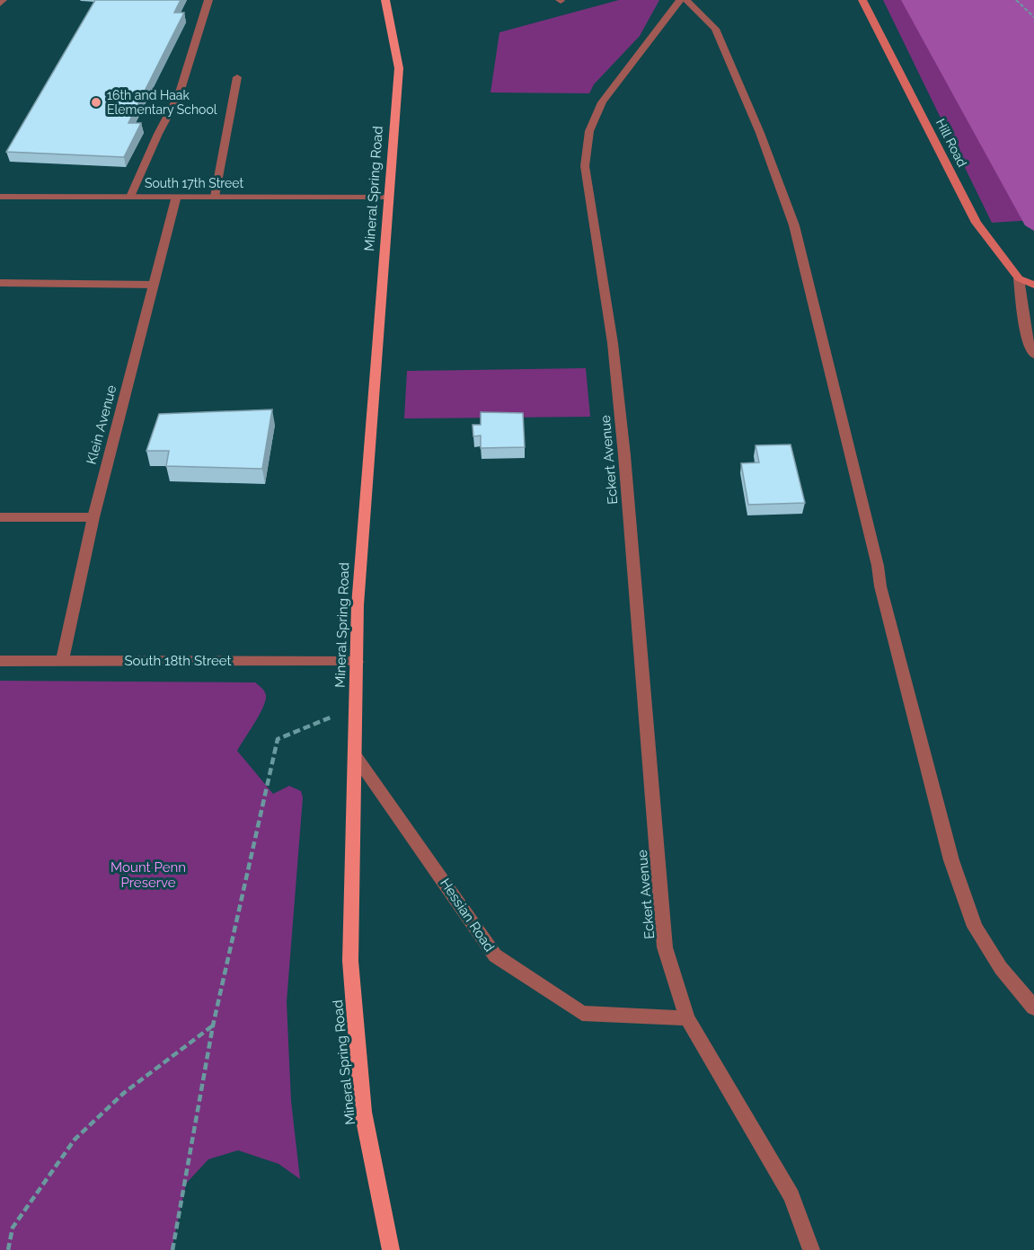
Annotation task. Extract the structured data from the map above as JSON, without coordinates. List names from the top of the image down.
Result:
{
  "streets": {
    "main road": ["Mineral Spring Road"],
    "street": [
      "Hill Road",
      "South 17th Street",
      "Klein Avenue",
      "Eckert Avenue",
      "South 18th Street",
      "Hessian Road"
    ]
  },
  "crossings": [
    ["South 17th Street", "Mineral Spring Road"],
    ["South 17th Street", "Klein Avenue"],
    ["Mineral Spring Road", "South 18th Street"],
    ["Mineral Spring Road", "Hessian Road"],
    ["Klein Avenue", "South 18th Street"],
    ["Eckert Avenue", "Hessian Road"]
  ],
  "parks": ["Mount Penn Preserve"],
  "places": ["16th and Haak Elementary School"]
}
